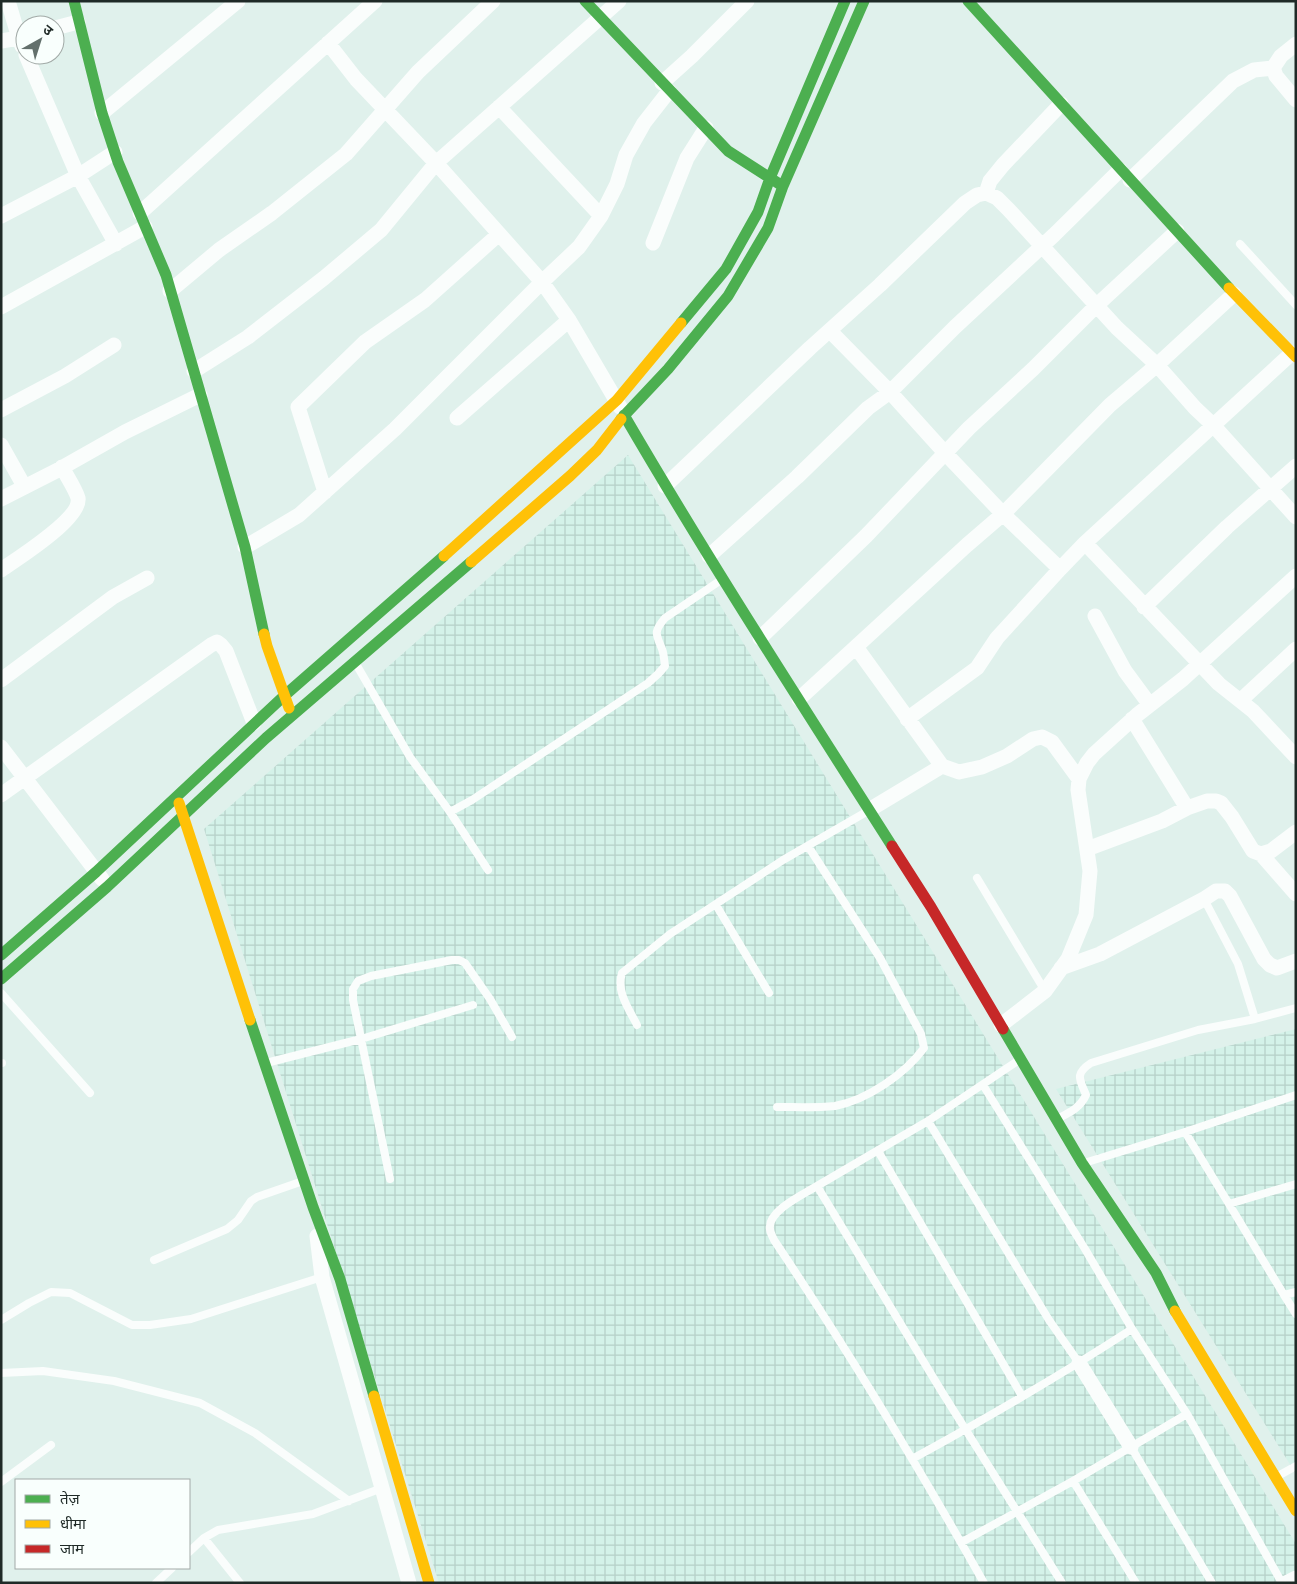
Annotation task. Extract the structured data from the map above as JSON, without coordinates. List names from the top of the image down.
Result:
{
  "legend": ["तेज़", "धीमा", "जाम"],
  "north": "top right"
}
